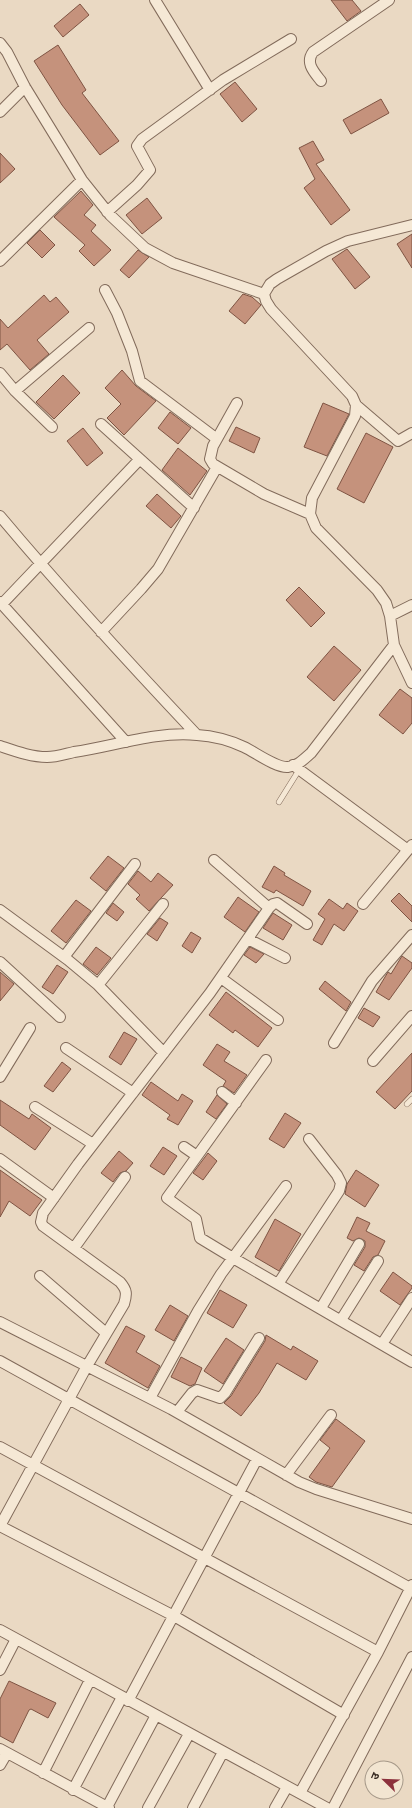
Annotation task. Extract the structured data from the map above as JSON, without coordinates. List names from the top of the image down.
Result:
{
  "north": "top left"
}
